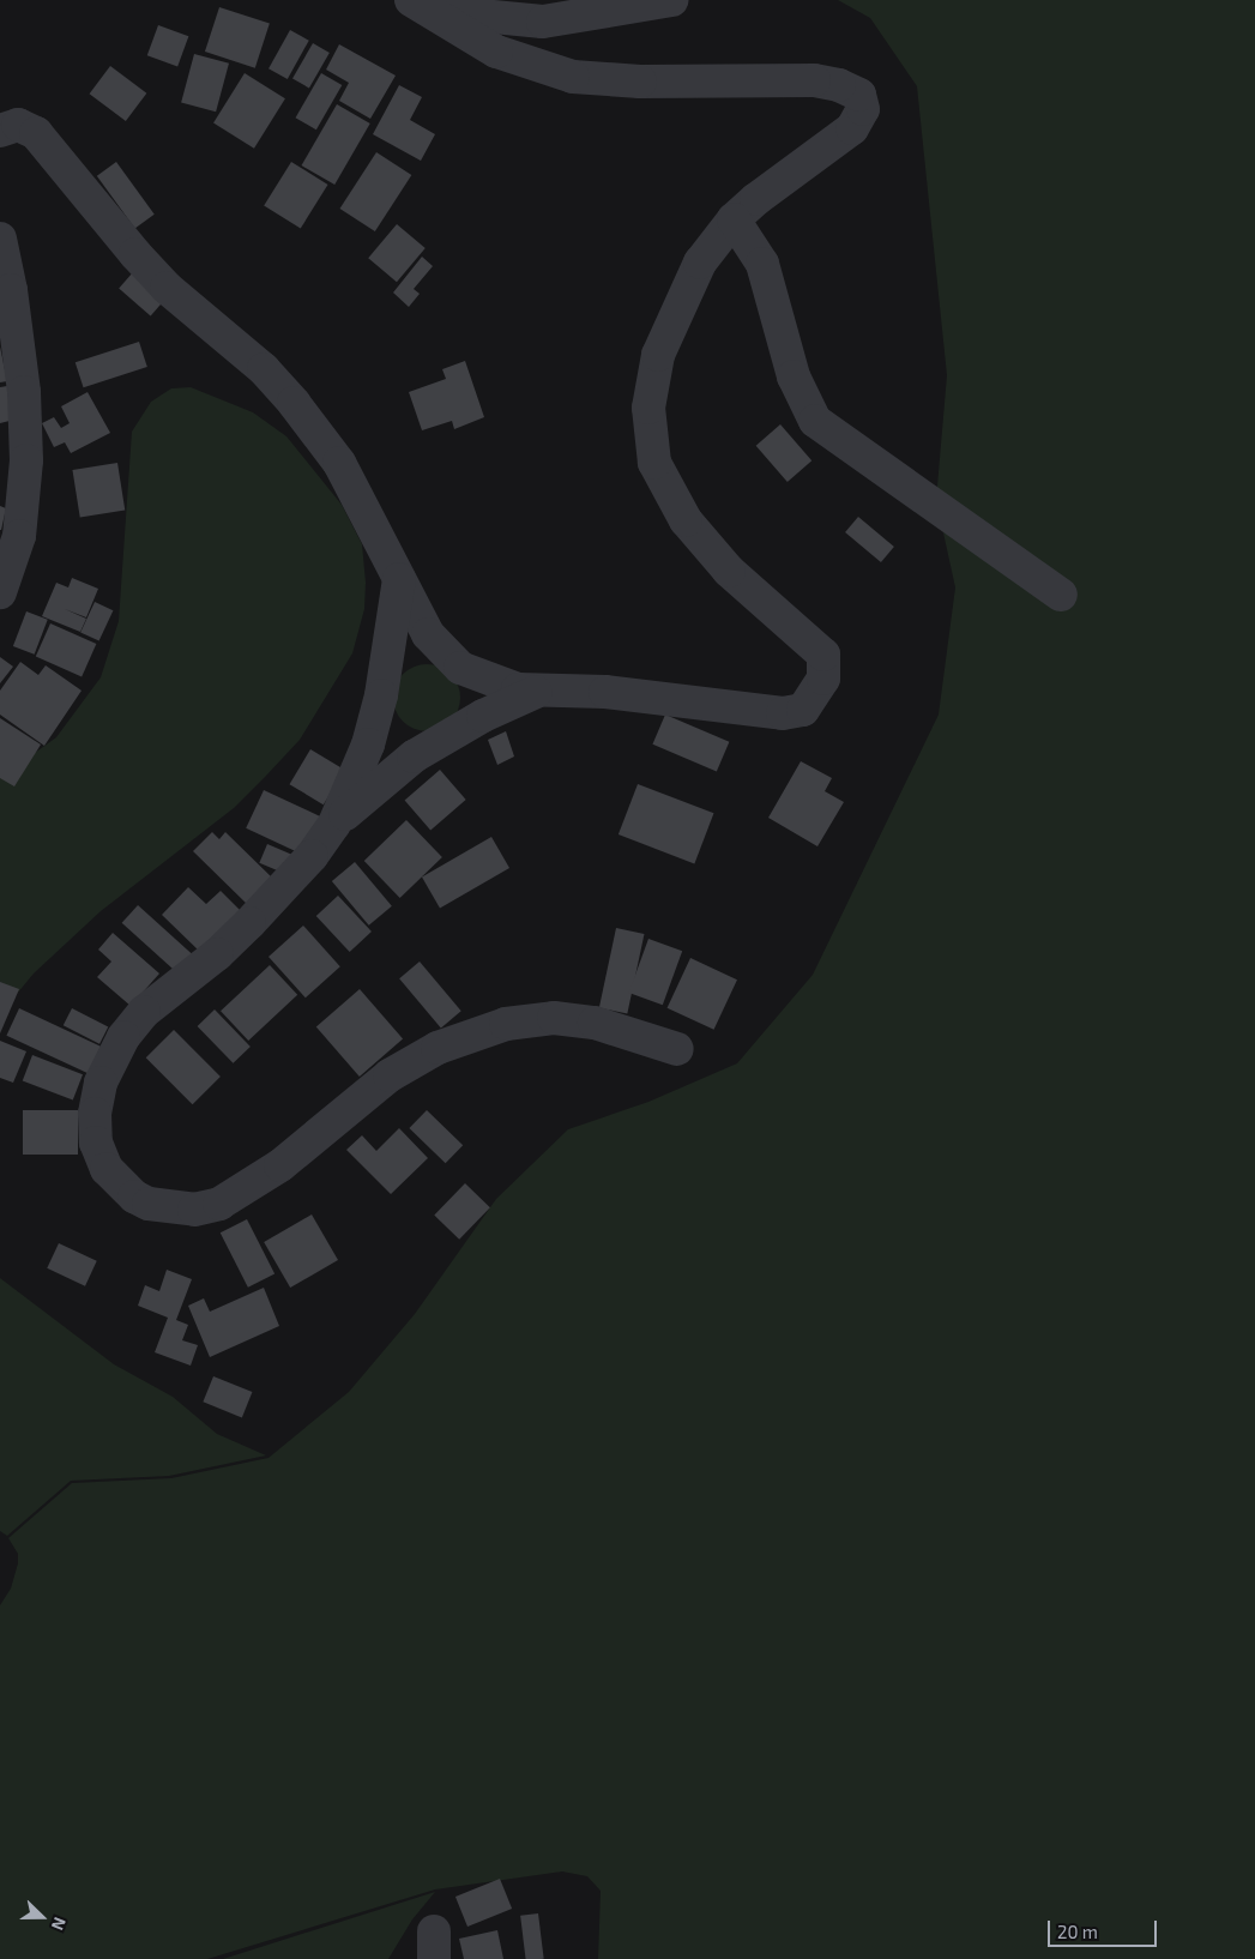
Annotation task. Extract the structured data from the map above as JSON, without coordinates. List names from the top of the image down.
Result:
{
  "scale_bar": "20 m",
  "north": "right"
}
